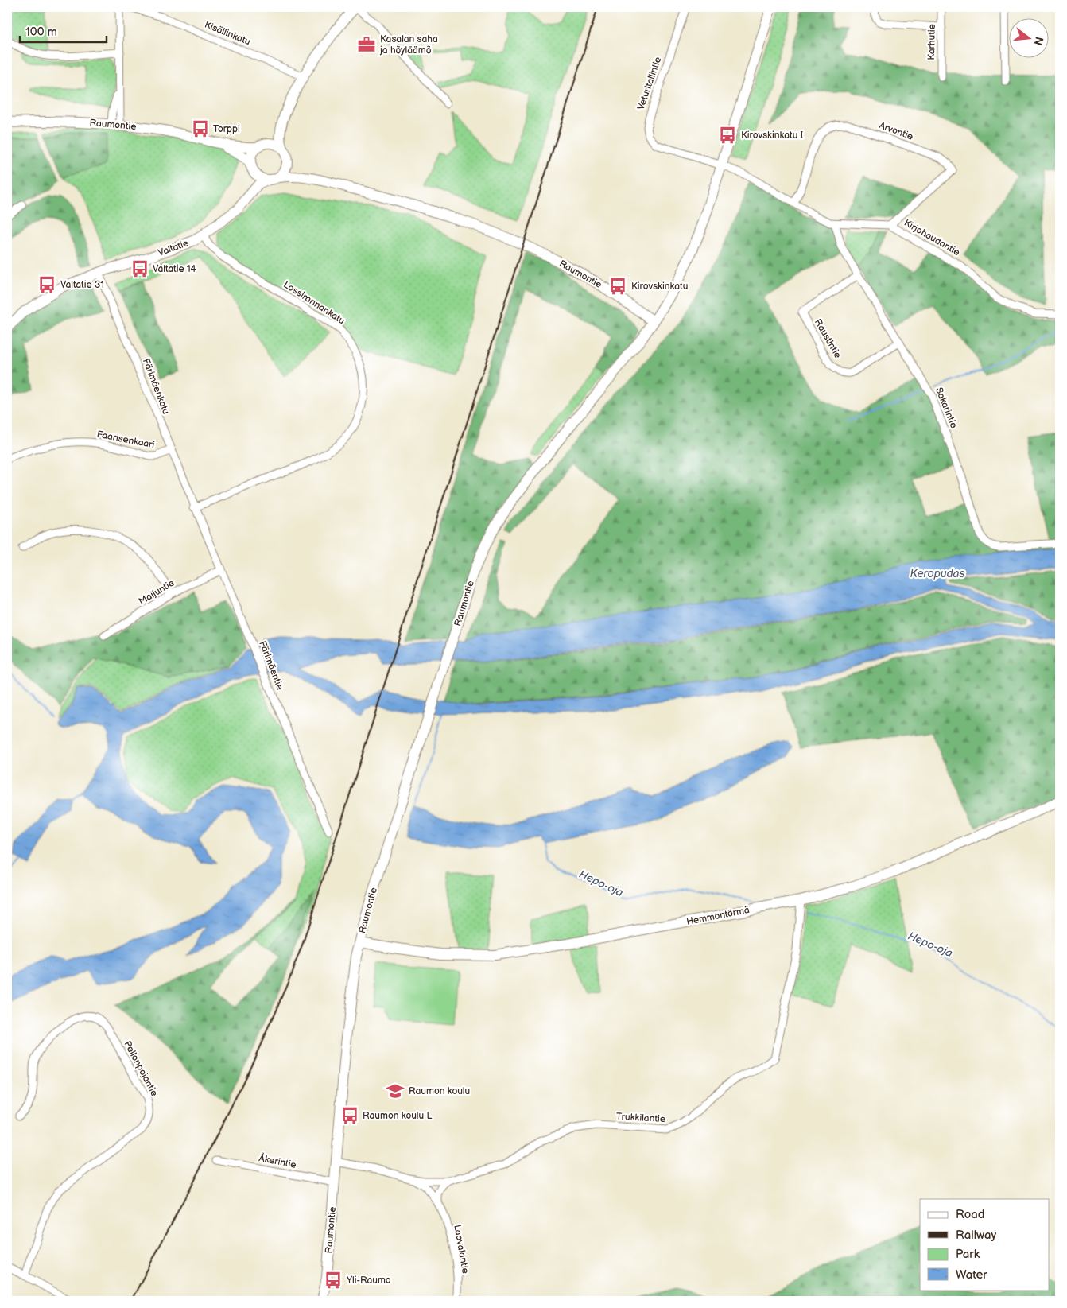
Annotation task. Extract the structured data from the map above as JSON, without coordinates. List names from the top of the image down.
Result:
{
  "streets": {
    "street": [
      "Kisällinkatu",
      "Karhutie",
      "Veturitallintie",
      "Raumontie",
      "Arvontie",
      "Kirjohaudantie",
      "Valtatie",
      "Lossirannankatu",
      "Raustintie",
      "Färimäenkatu",
      "Sakarintie",
      "Faarisenkaari",
      "Maijuntie",
      "Färimäentie",
      "Hemmontörmä",
      "Pellonpojantie",
      "Trukkilantie",
      "Åkerintie",
      "Laavalantie"
    ]
  },
  "crossings": [
    ["Veturitallintie", "Kirjohaudantie"],
    ["Raumontie", "Valtatie"],
    ["Raumontie", "Hemmontörmä"],
    ["Raumontie", "Trukkilantie"],
    ["Raumontie", "Åkerintie"],
    ["Arvontie", "Kirjohaudantie"],
    ["Kirjohaudantie", "Sakarintie"],
    ["Valtatie", "Lossirannankatu"],
    ["Valtatie", "Färimäenkatu"],
    ["Lossirannankatu", "Färimäenkatu"],
    ["Lossirannankatu", "Färimäentie"],
    ["Raustintie", "Sakarintie"],
    ["Färimäenkatu", "Faarisenkaari"],
    ["Färimäenkatu", "Färimäentie"],
    ["Maijuntie", "Färimäentie"],
    ["Hemmontörmä", "Trukkilantie"],
    ["Trukkilantie", "Laavalantie"]
  ],
  "water": ["Keropudas", "Hepo-oja"],
  "places": {
    "office": ["Kasalan saha ja höyläämö"],
    "bus stop": [
      "Torppi",
      "Kirovskinkatu I",
      "Valtatie 14",
      "Valtatie 31",
      "Kirovskinkatu",
      "Raumon koulu L",
      "Yli-Raumo"
    ],
    "school or university": ["Raumon koulu"]
  },
  "legend": [
    "Road",
    "Railway",
    "Park",
    "Water"
  ],
  "scale_bar": "100 m",
  "north": "right"
}
